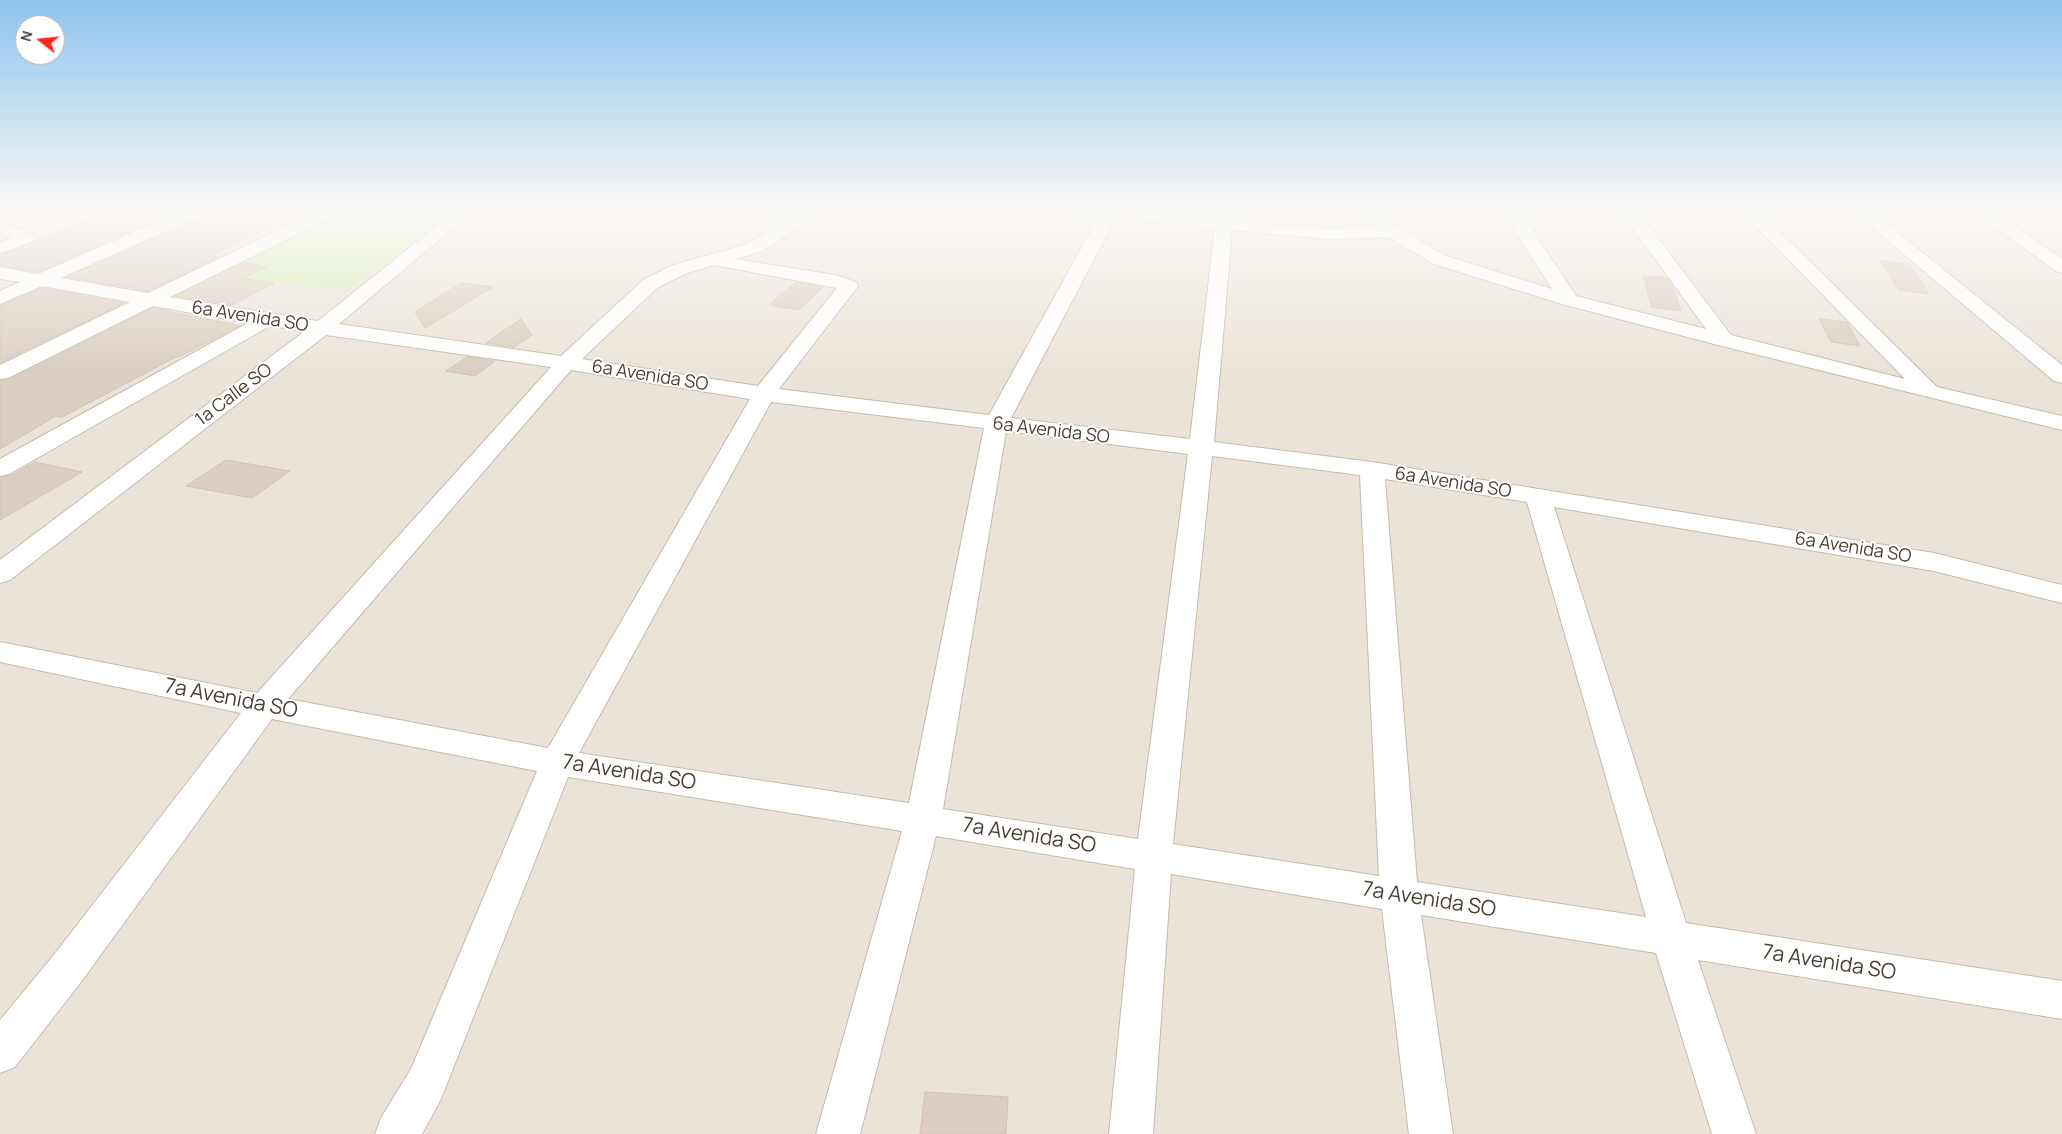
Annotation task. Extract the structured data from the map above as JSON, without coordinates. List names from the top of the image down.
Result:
{
  "streets": {
    "street": ["6a Avenida SO", "1a Calle SO", "7a Avenida SO"]
  },
  "crossings": [
    ["6a Avenida SO", "1a Calle SO"]
  ],
  "north": "left"
}
